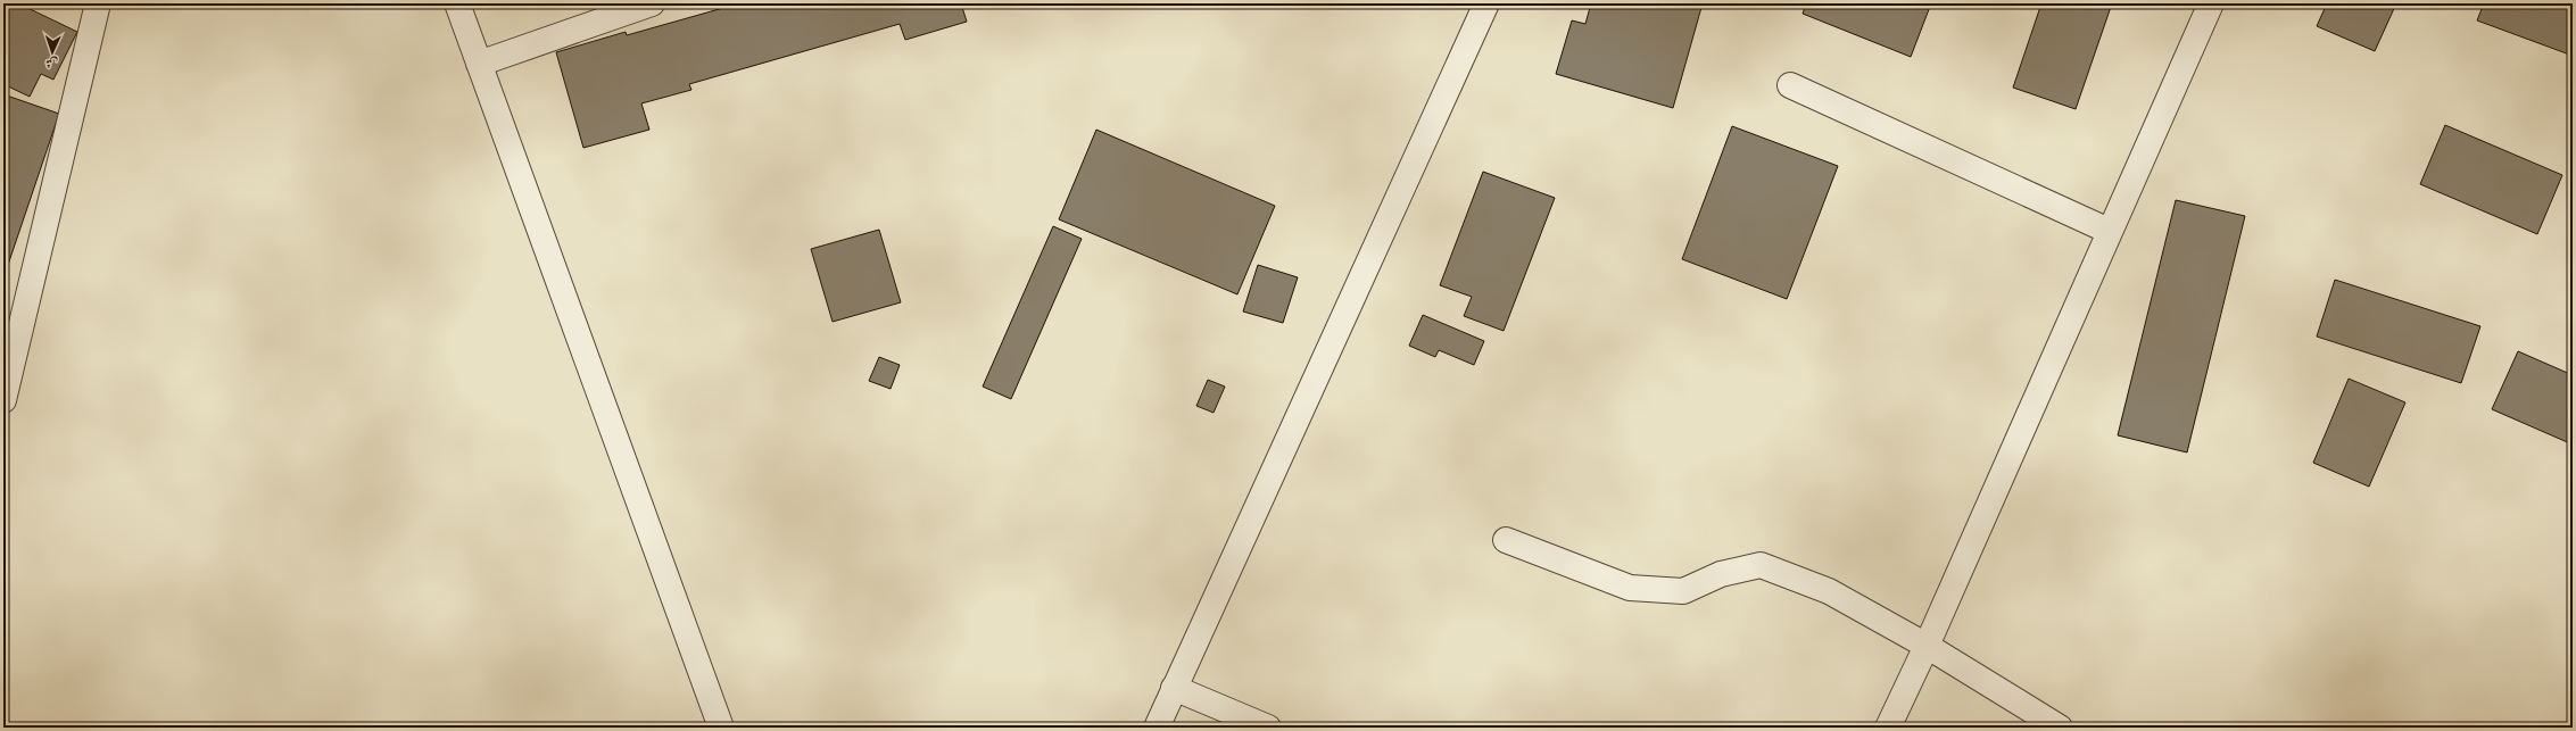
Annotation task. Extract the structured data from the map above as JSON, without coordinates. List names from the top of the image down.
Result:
{
  "north": "bottom"
}
